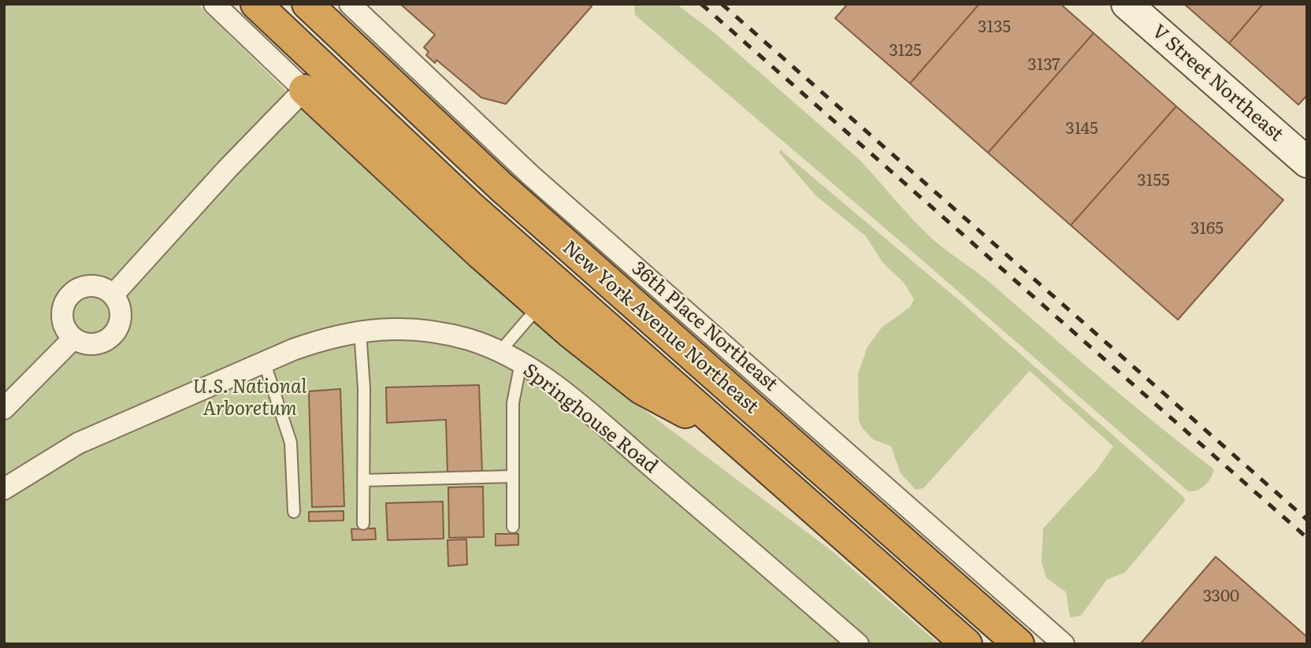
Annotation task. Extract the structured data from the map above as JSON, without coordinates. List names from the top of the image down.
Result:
{
  "streets": {
    "highway": ["New York Avenue Northeast"],
    "street": ["V Street Northeast", "36th Place Northeast", "Springhouse Road"]
  },
  "parks": ["U.S. National Arboretum"],
  "house_numbers": [
    "3135",
    "3125",
    "3137",
    "3145",
    "3155",
    "3165",
    "3300"
  ]
}
